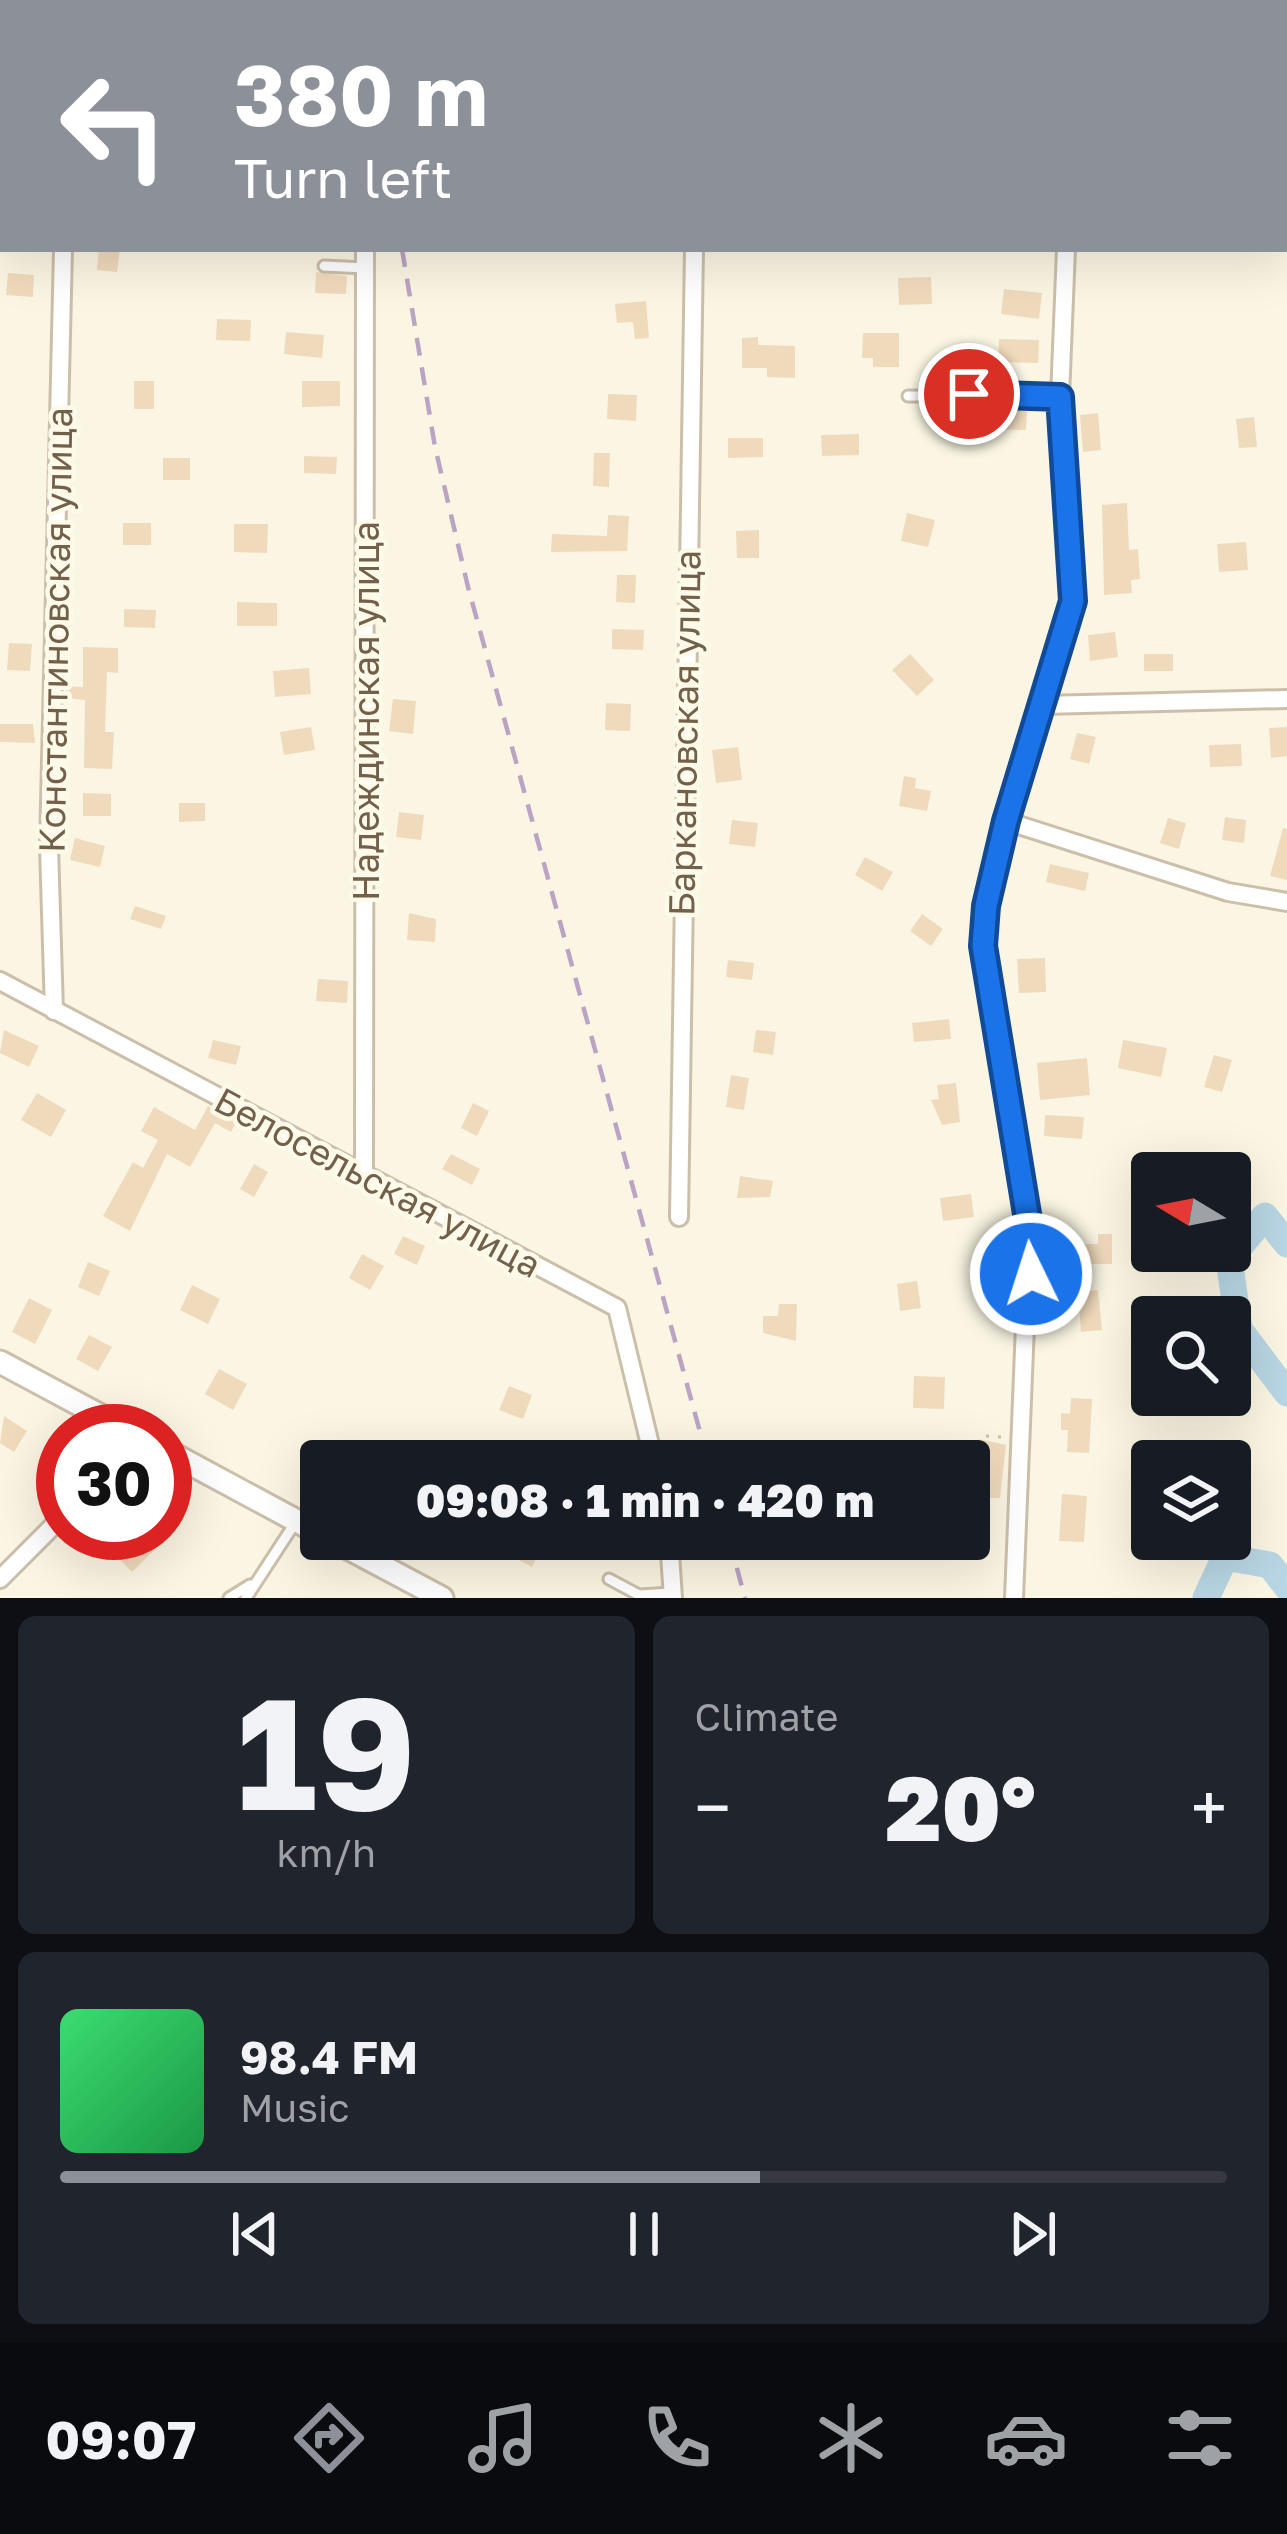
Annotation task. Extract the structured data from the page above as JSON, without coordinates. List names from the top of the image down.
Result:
{
  "streets": {
    "street": [
      "Константиновская улица",
      "Надеждинская улица",
      "Баркановская улица",
      "Белосельская улица"
    ]
  },
  "crossings": [
    ["Константиновская улица", "Белосельская улица"],
    ["Надеждинская улица", "Белосельская улица"]
  ],
  "north": "left",
  "page": {
    "turn": ["380 m", "Turn left"],
    "limit": "30",
    "trip": "09:08 · 1 min · 420 m",
    "tile": [
      ["19", "km/h"],
      "Climate"
    ],
    "heat": ["−", "20°", "+"],
    "song": ["98.4 FM", "Music"],
    "tabs": "09:07"
  }
}
